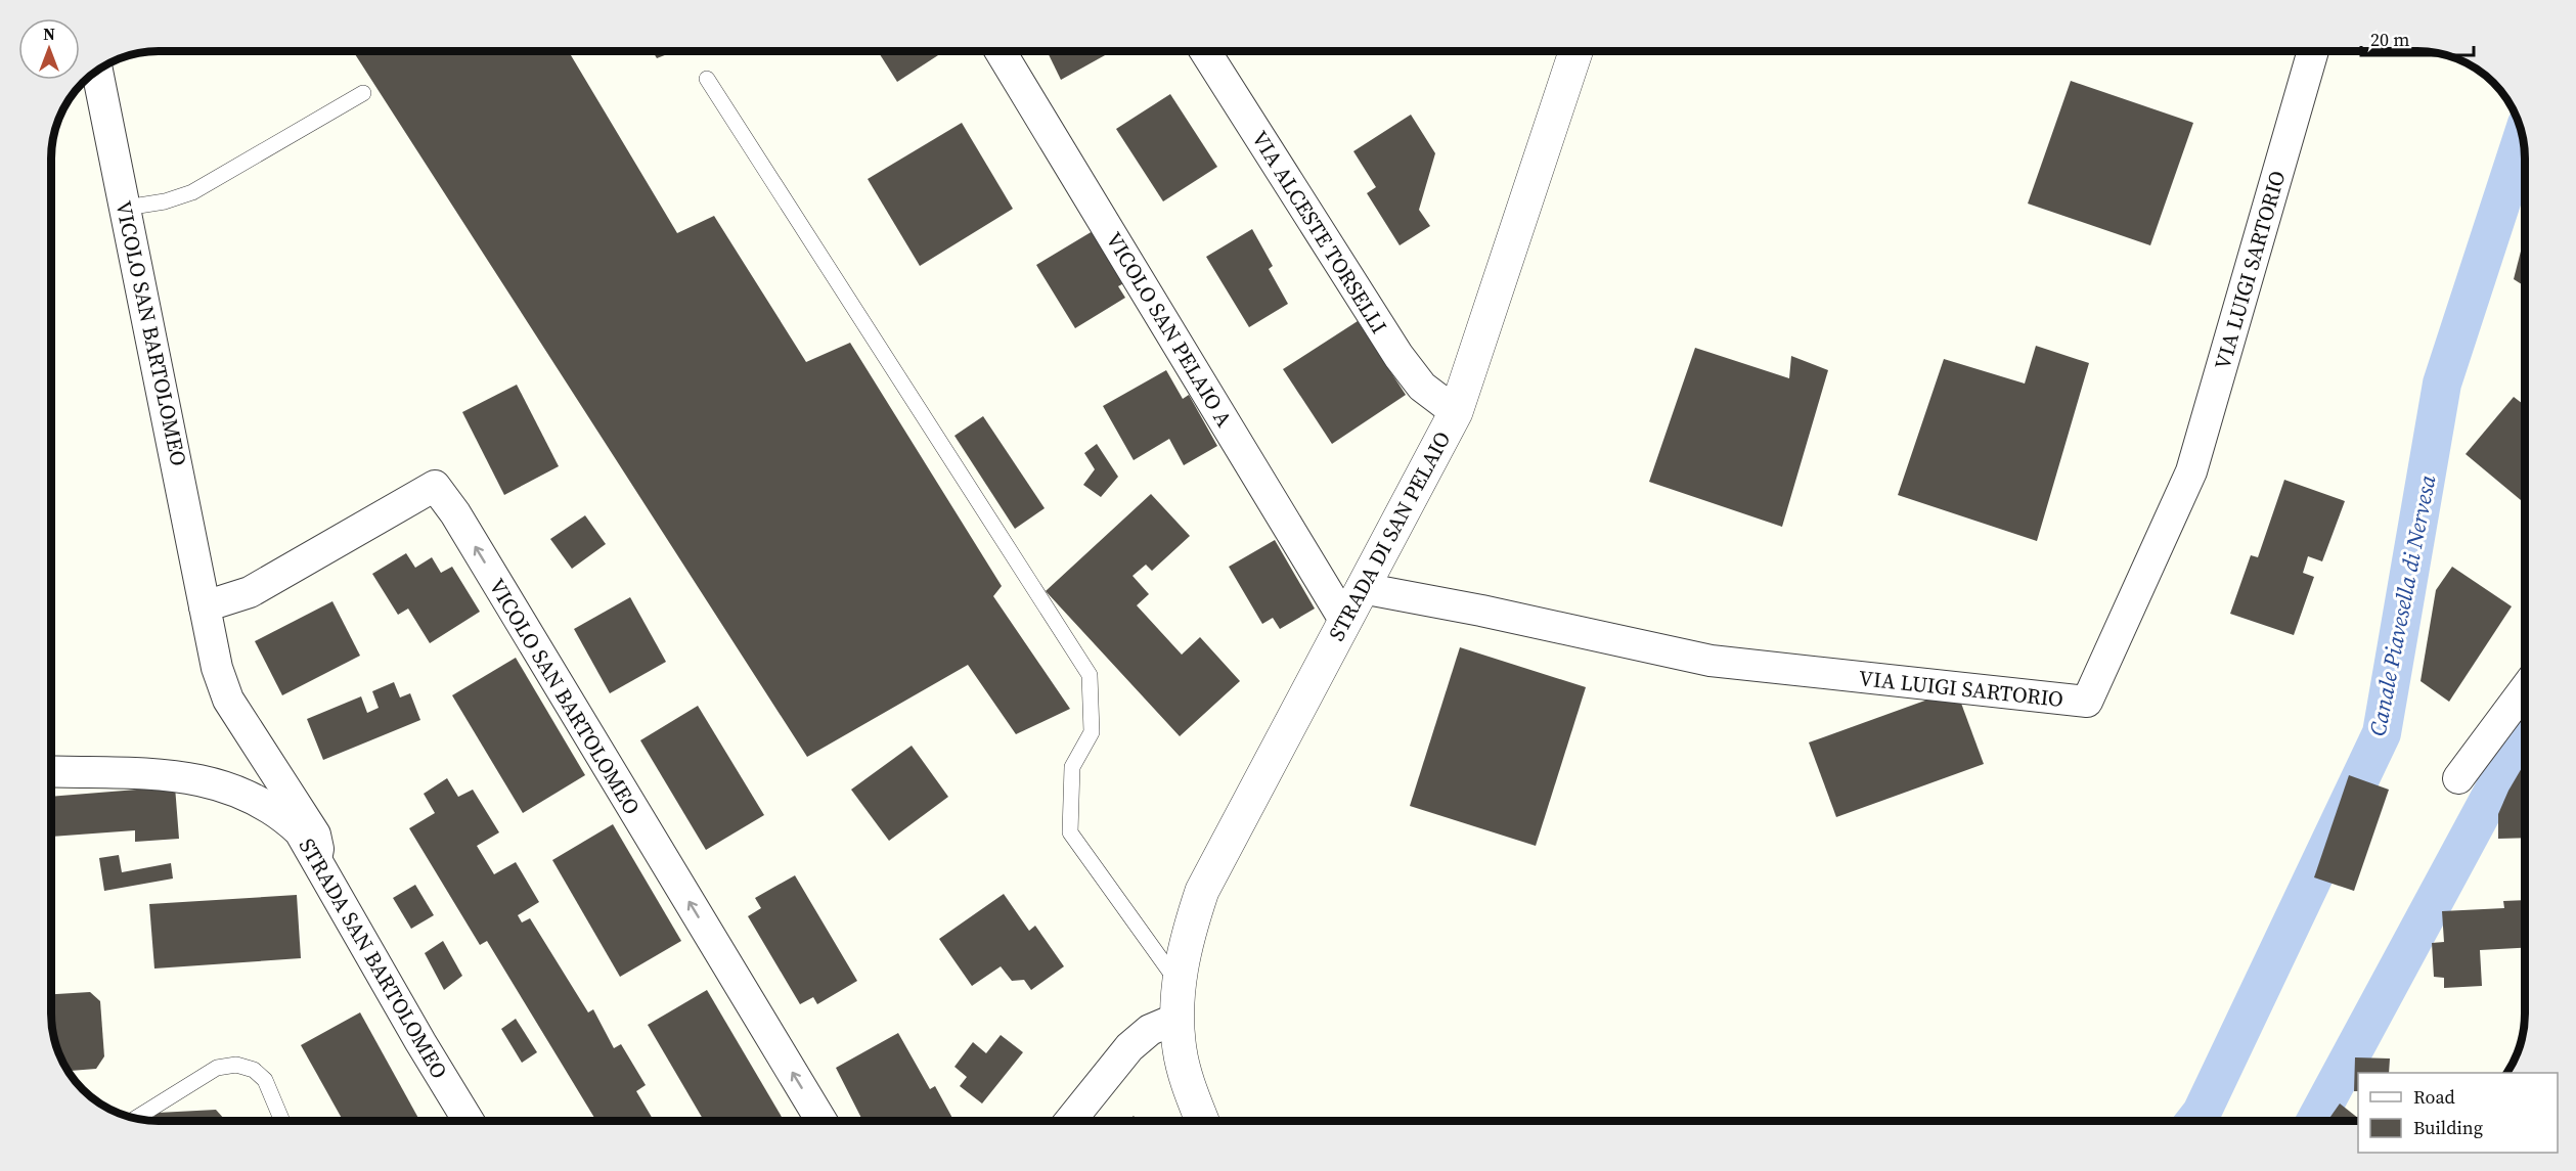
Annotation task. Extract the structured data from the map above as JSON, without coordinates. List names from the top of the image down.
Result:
{
  "streets": {
    "street": [
      "VIA ALCESTE TORSELLI",
      "VIA LUIGI SARTORIO",
      "VICOLO SAN PELAIO A",
      "VICOLO SAN BARTOLOMEO",
      "STRADA DI SAN PELAIO",
      "STRADA SAN BARTOLOMEO"
    ]
  },
  "crossings": [
    ["VIA ALCESTE TORSELLI", "STRADA DI SAN PELAIO"],
    ["VIA LUIGI SARTORIO", "STRADA DI SAN PELAIO"],
    ["VICOLO SAN PELAIO A", "STRADA DI SAN PELAIO"],
    ["VICOLO SAN BARTOLOMEO", "STRADA SAN BARTOLOMEO"]
  ],
  "water": ["Canale Piavesella di Nervesa"],
  "legend": ["Road", "Building"],
  "scale_bar": "20 m",
  "north": "top"
}
